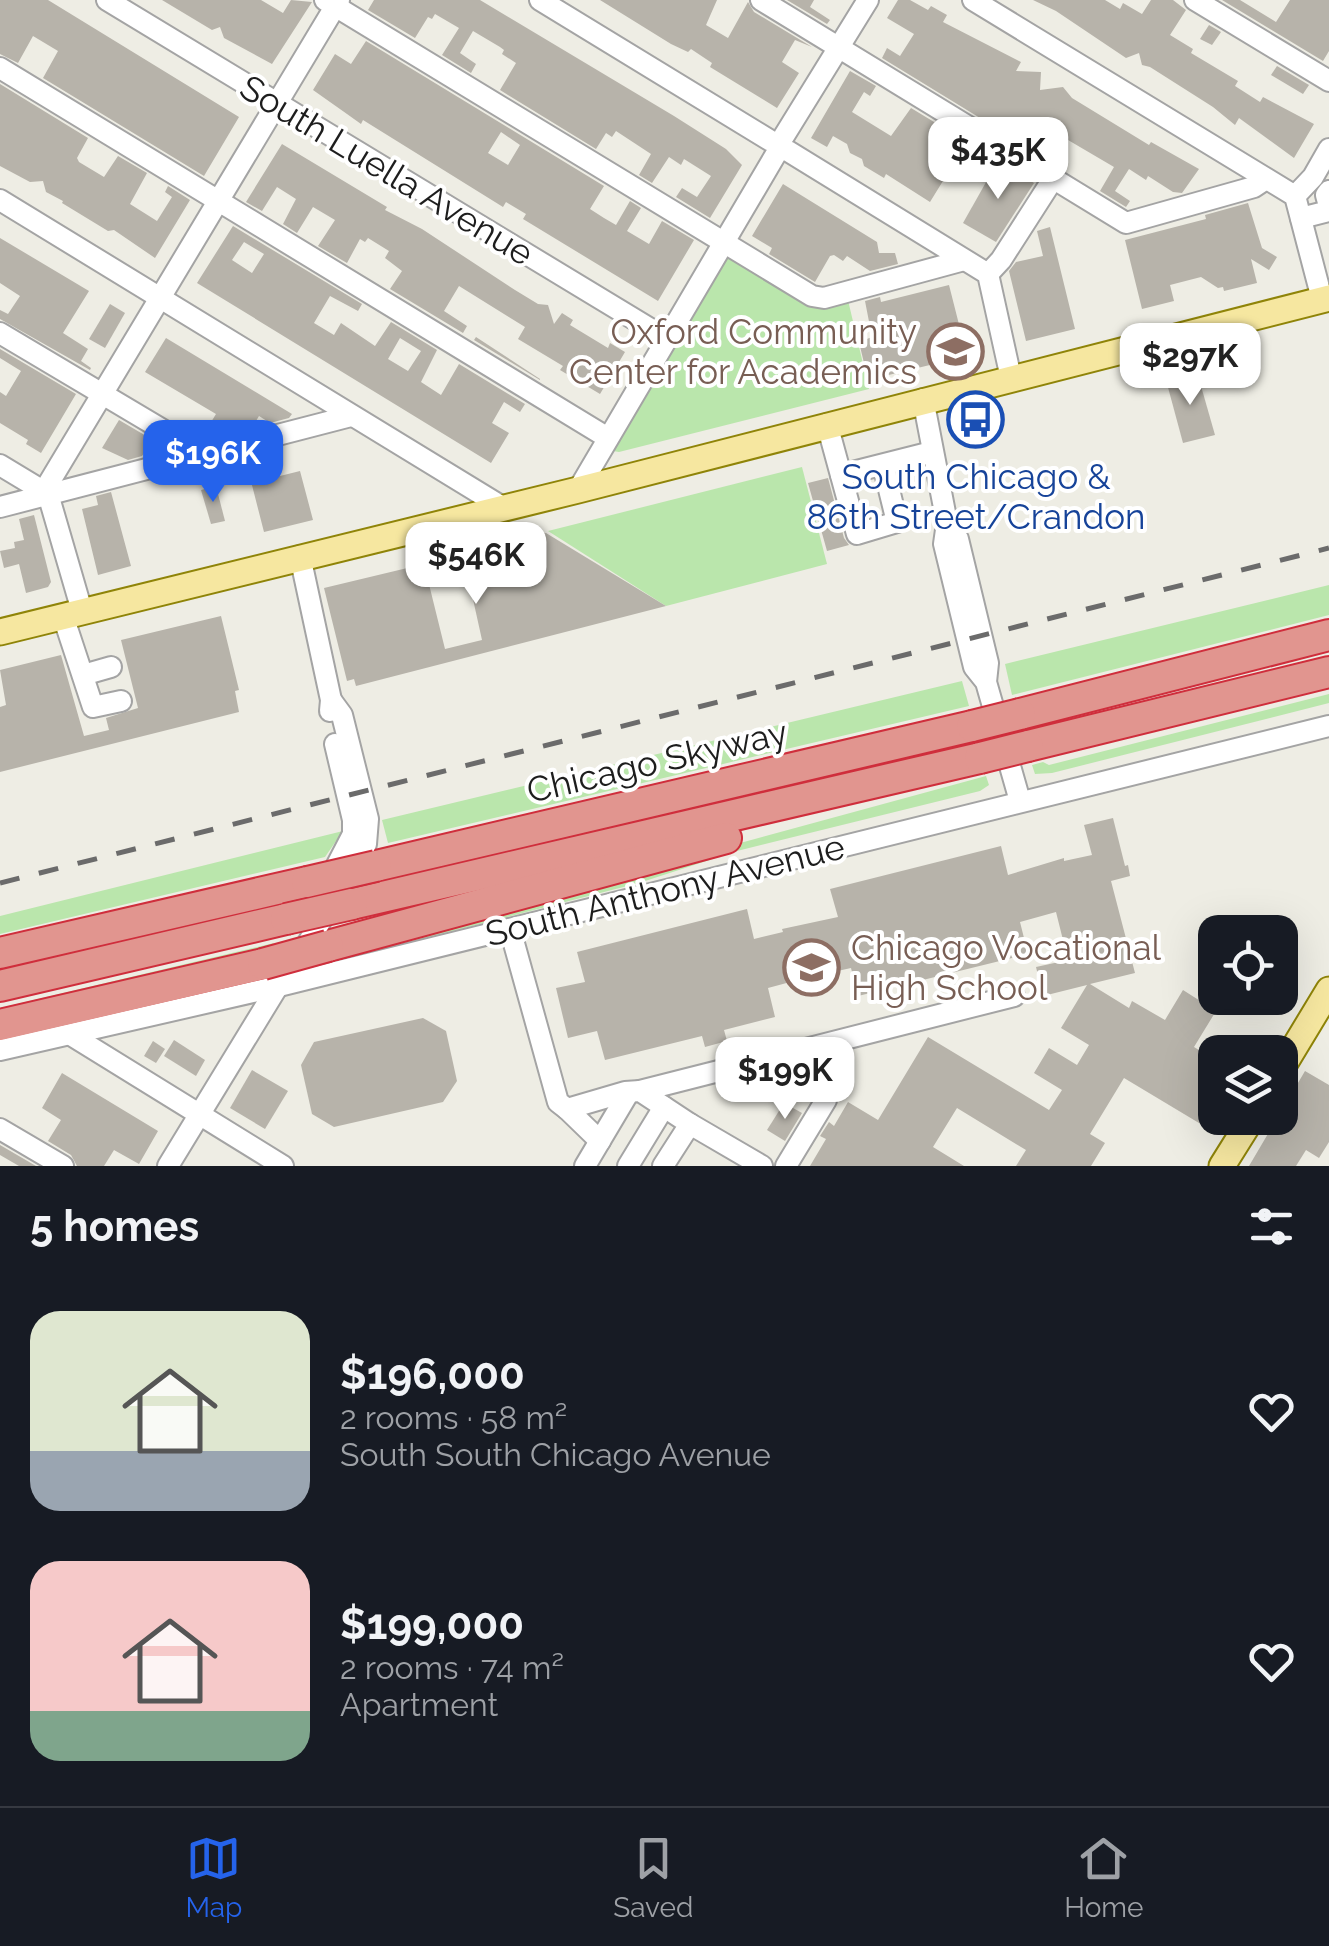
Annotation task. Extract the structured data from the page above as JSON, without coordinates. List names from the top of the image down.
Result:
{
  "streets": {
    "highway": ["Chicago Skyway"],
    "street": ["South Luella Avenue", "South Anthony Avenue"]
  },
  "places": {
    "school or university": ["Oxford Community Center for Academics", "Chicago Vocational High School"],
    "bus stop": ["South Chicago & 86th Street/Crandon"]
  },
  "page": {
    "price": [
      "$435K",
      "$297K",
      "$196K",
      "$546K",
      "$199K"
    ],
    "heading": "5 homes",
    "list": [
      {
        "name": "$196,000",
        "note": "2 rooms · 58 m² · South South Chicago Avenue"
      },
      {
        "name": "$199,000",
        "note": "2 rooms · 74 m² · Apartment"
      }
    ],
    "tabs": ["Map", "Saved", "Home"]
  }
}
